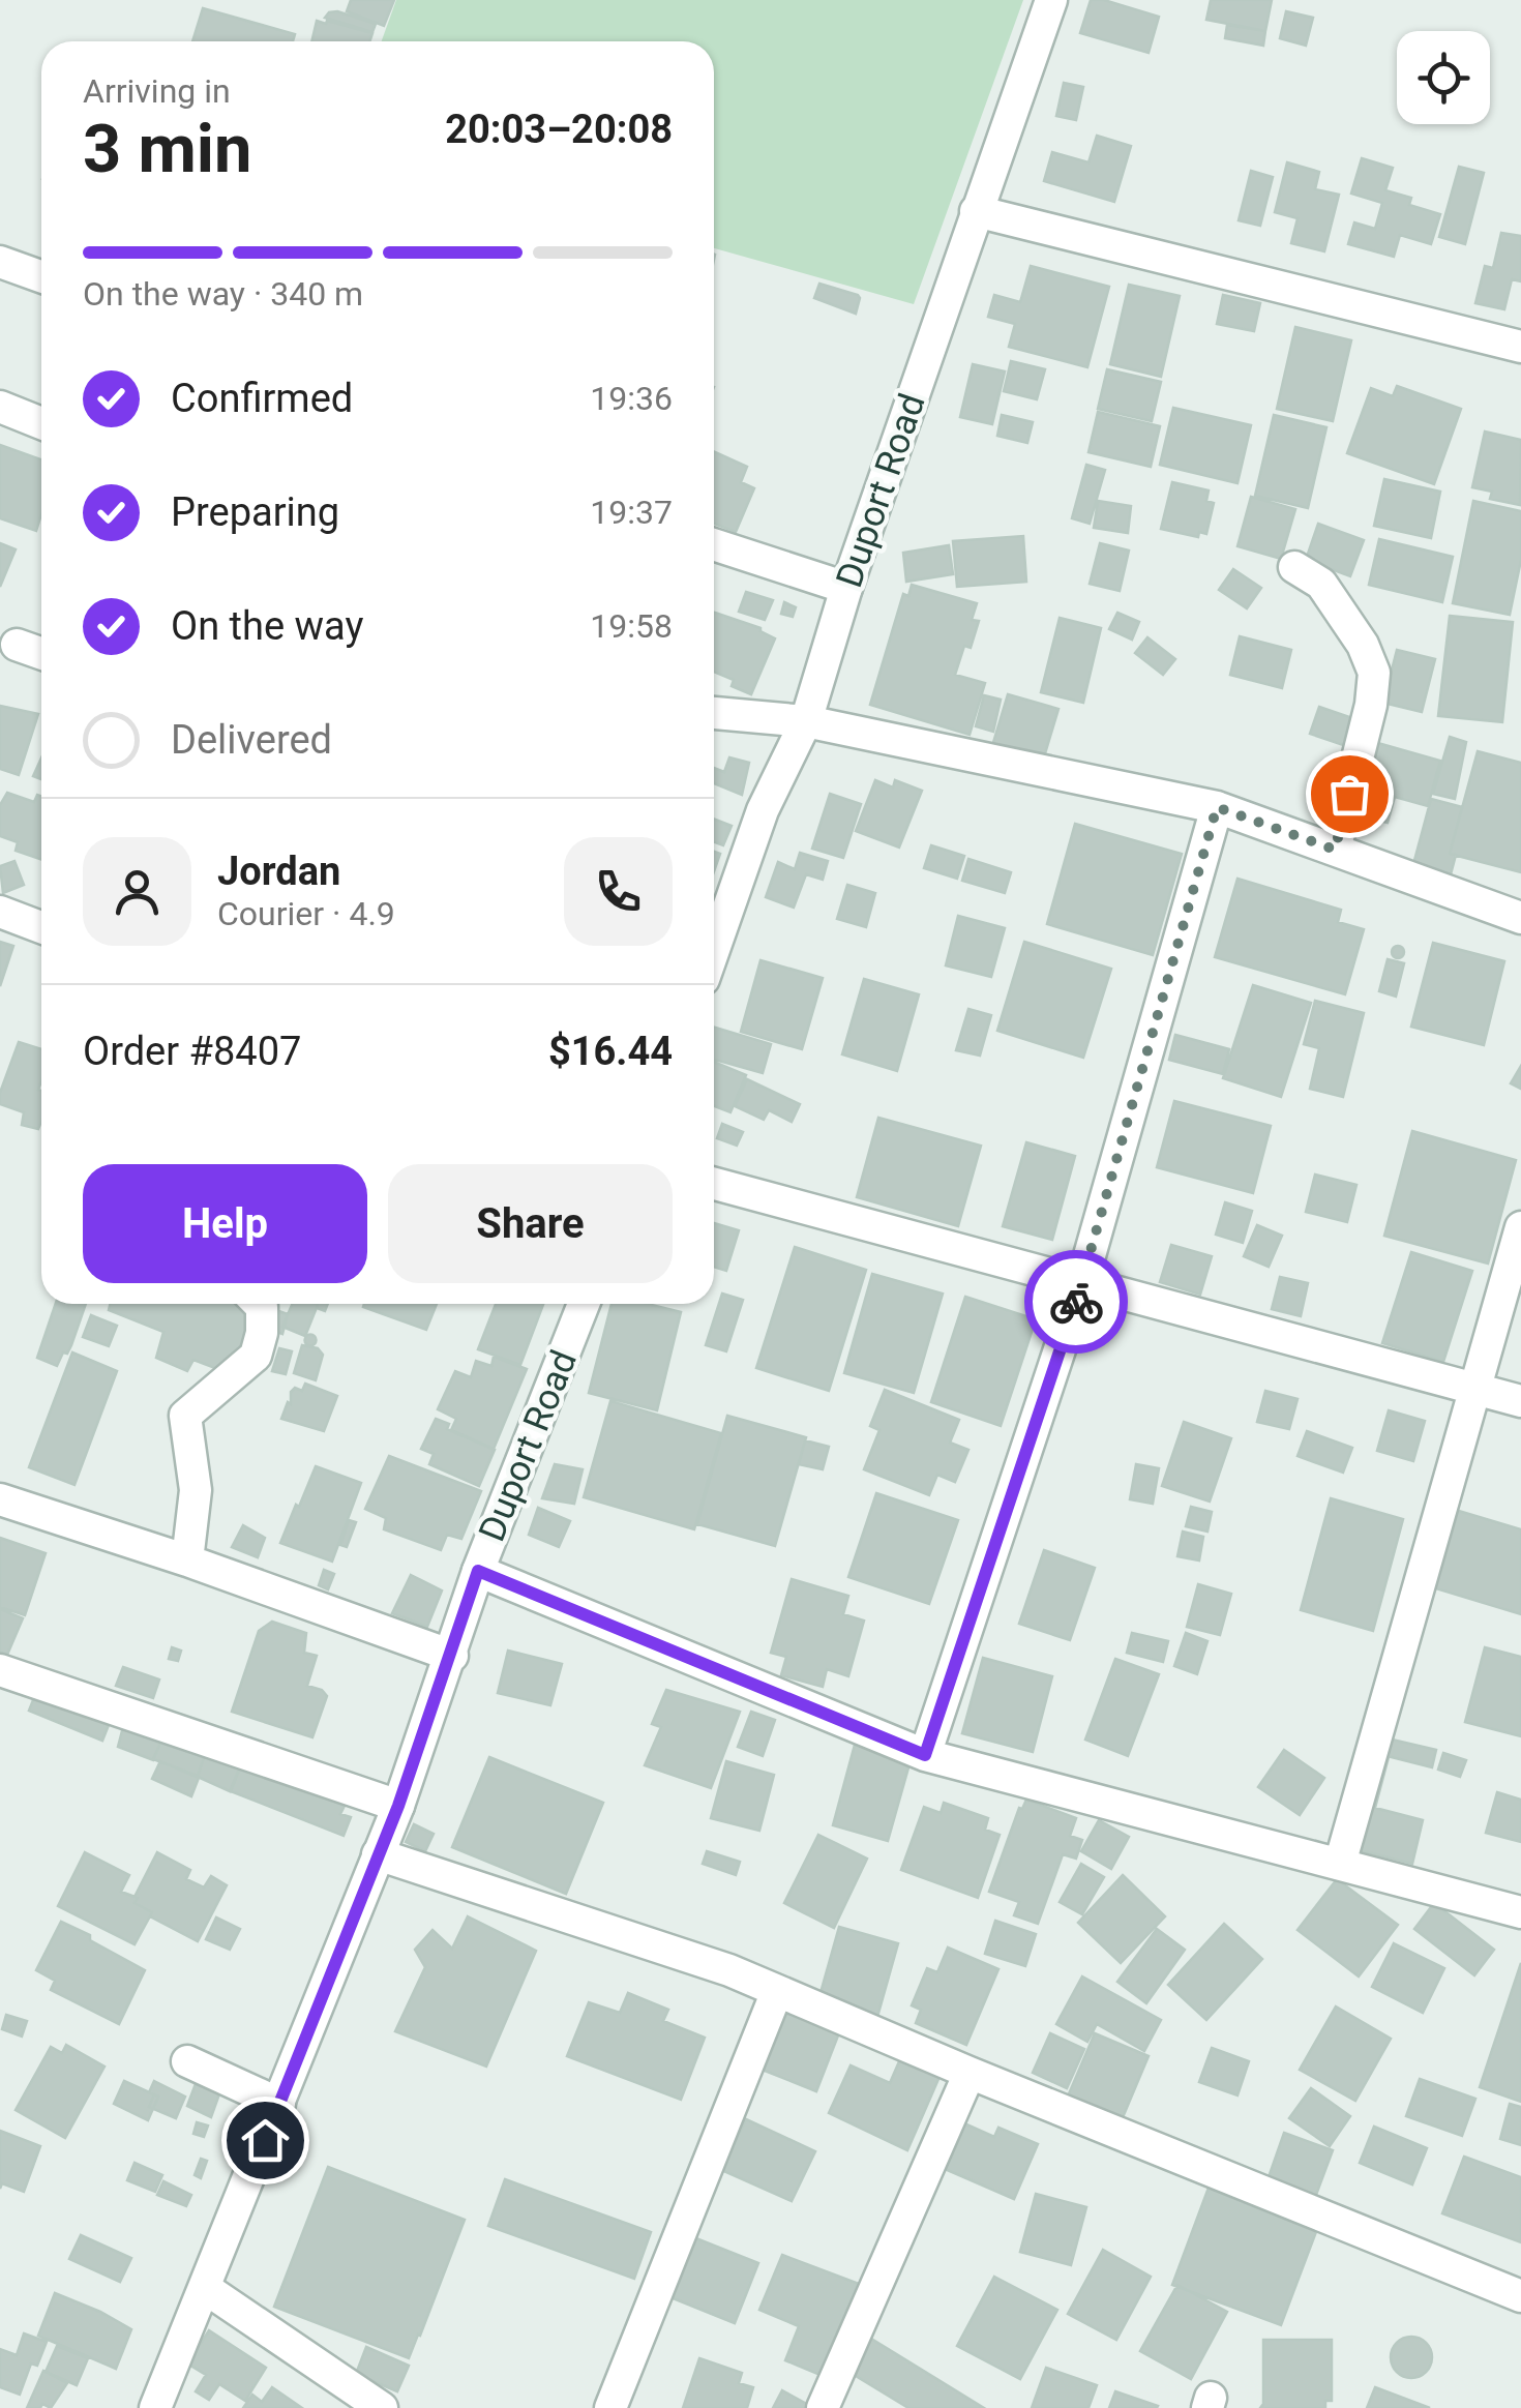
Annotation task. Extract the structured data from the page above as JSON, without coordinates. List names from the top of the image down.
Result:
{
  "streets": {
    "street": ["Duport Road"]
  },
  "page": {
    "heading": ["3 min", "Arriving in", "20:03–20:08"],
    "panel": [
      "Jordan",
      "Courier · 4.9",
      "Order #8407",
      "$16.44"
    ],
    "bar": "On the way · 340 m",
    "list": [
      ["Confirmed", "19:36"],
      ["Preparing", "19:37"],
      ["On the way", "19:58"],
      "Delivered"
    ],
    "buttons": ["Help", "Share"]
  }
}
